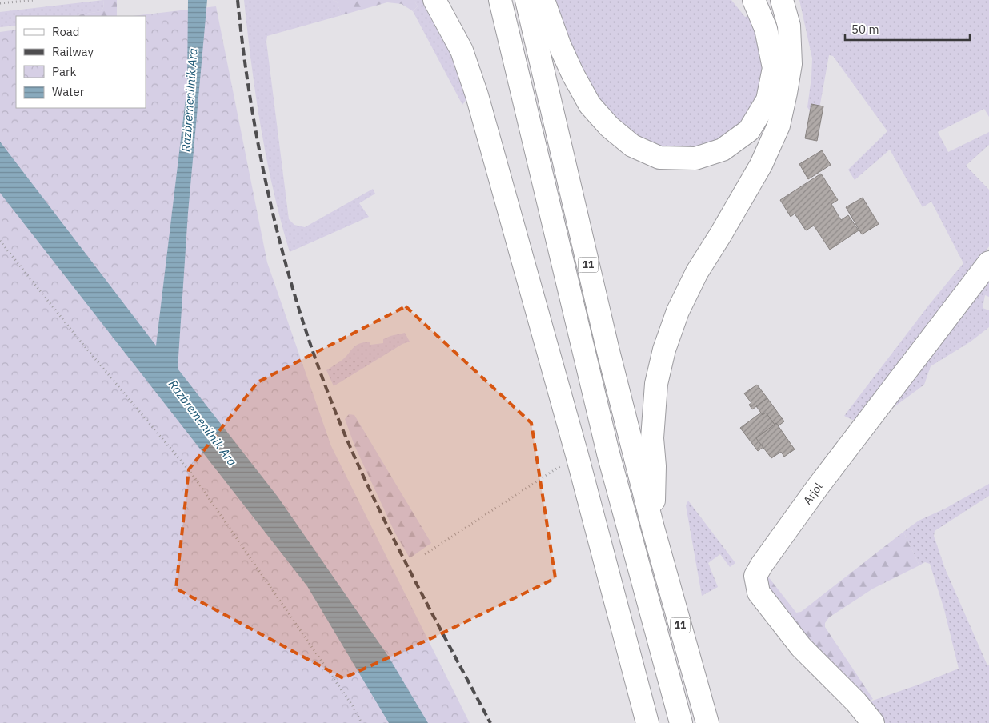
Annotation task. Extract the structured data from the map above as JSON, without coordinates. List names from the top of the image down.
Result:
{
  "streets": {
    "main road": ["11", "Arjol"]
  },
  "water": ["Razbremenilnik Ara"],
  "legend": [
    "Road",
    "Railway",
    "Park",
    "Water"
  ],
  "scale_bar": "50 m"
}
